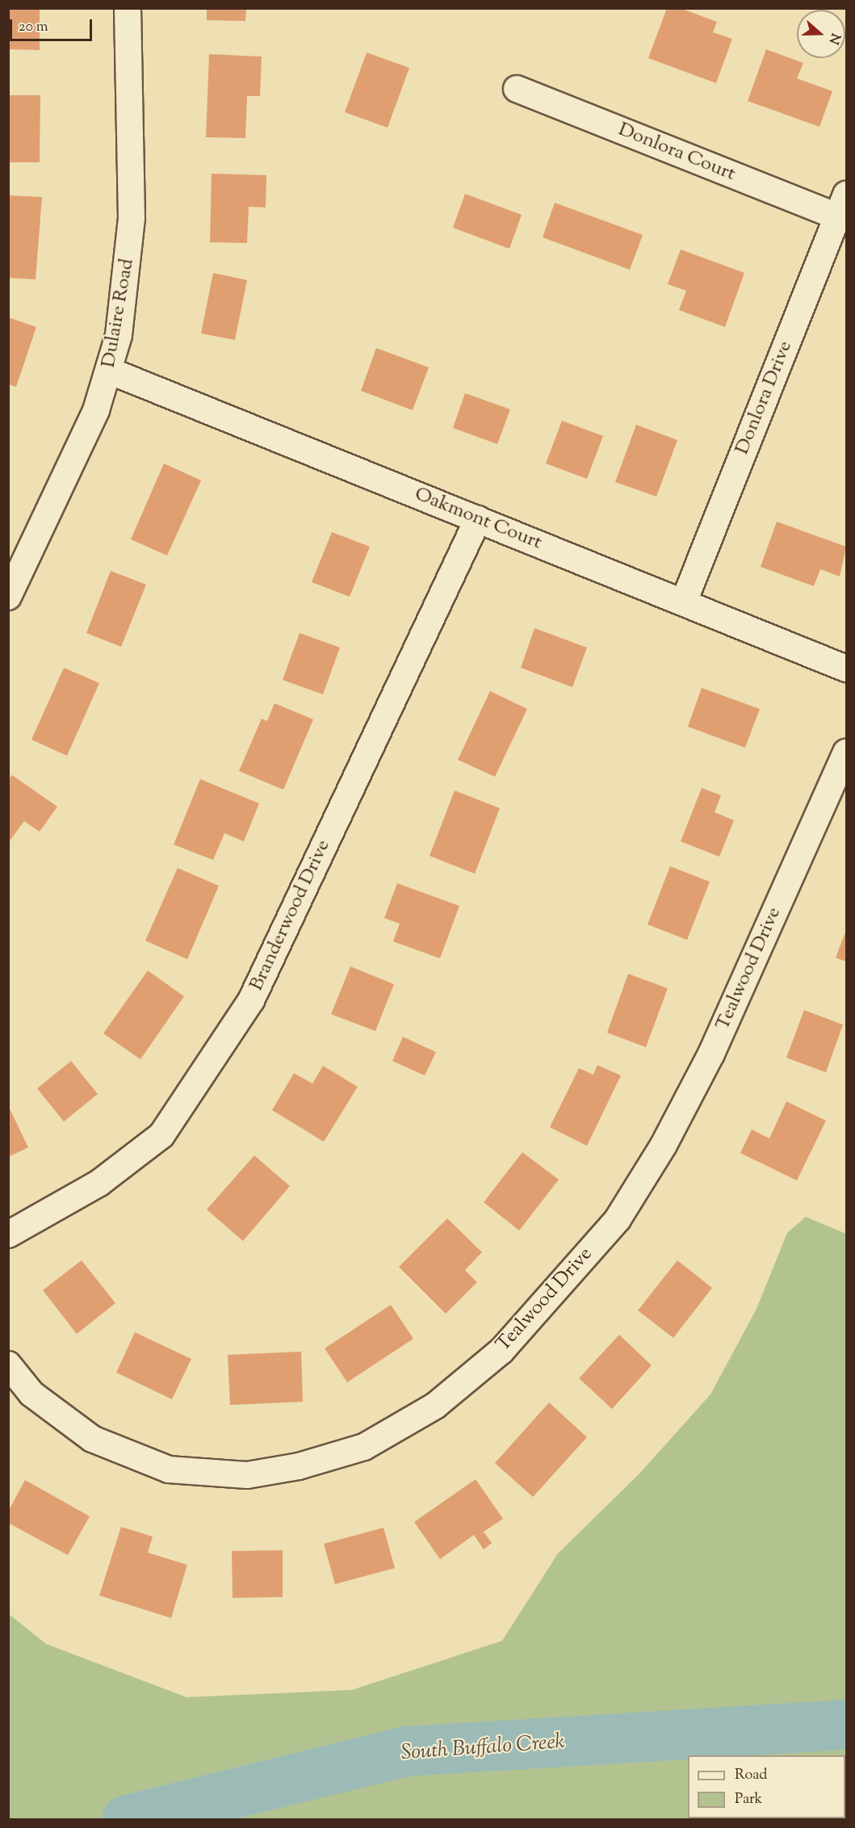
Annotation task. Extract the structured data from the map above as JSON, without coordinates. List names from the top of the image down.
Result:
{
  "streets": {
    "street": [
      "Donlora Court",
      "Dulaire Road",
      "Donlora Drive",
      "Oakmont Court",
      "Branderwood Drive",
      "Tealwood Drive"
    ]
  },
  "crossings": [
    ["Donlora Court", "Donlora Drive"],
    ["Dulaire Road", "Oakmont Court"],
    ["Donlora Drive", "Oakmont Court"],
    ["Oakmont Court", "Branderwood Drive"]
  ],
  "water": ["South Buffalo Creek"],
  "legend": ["Road", "Park"],
  "scale_bar": "20 m",
  "north": "right"
}
